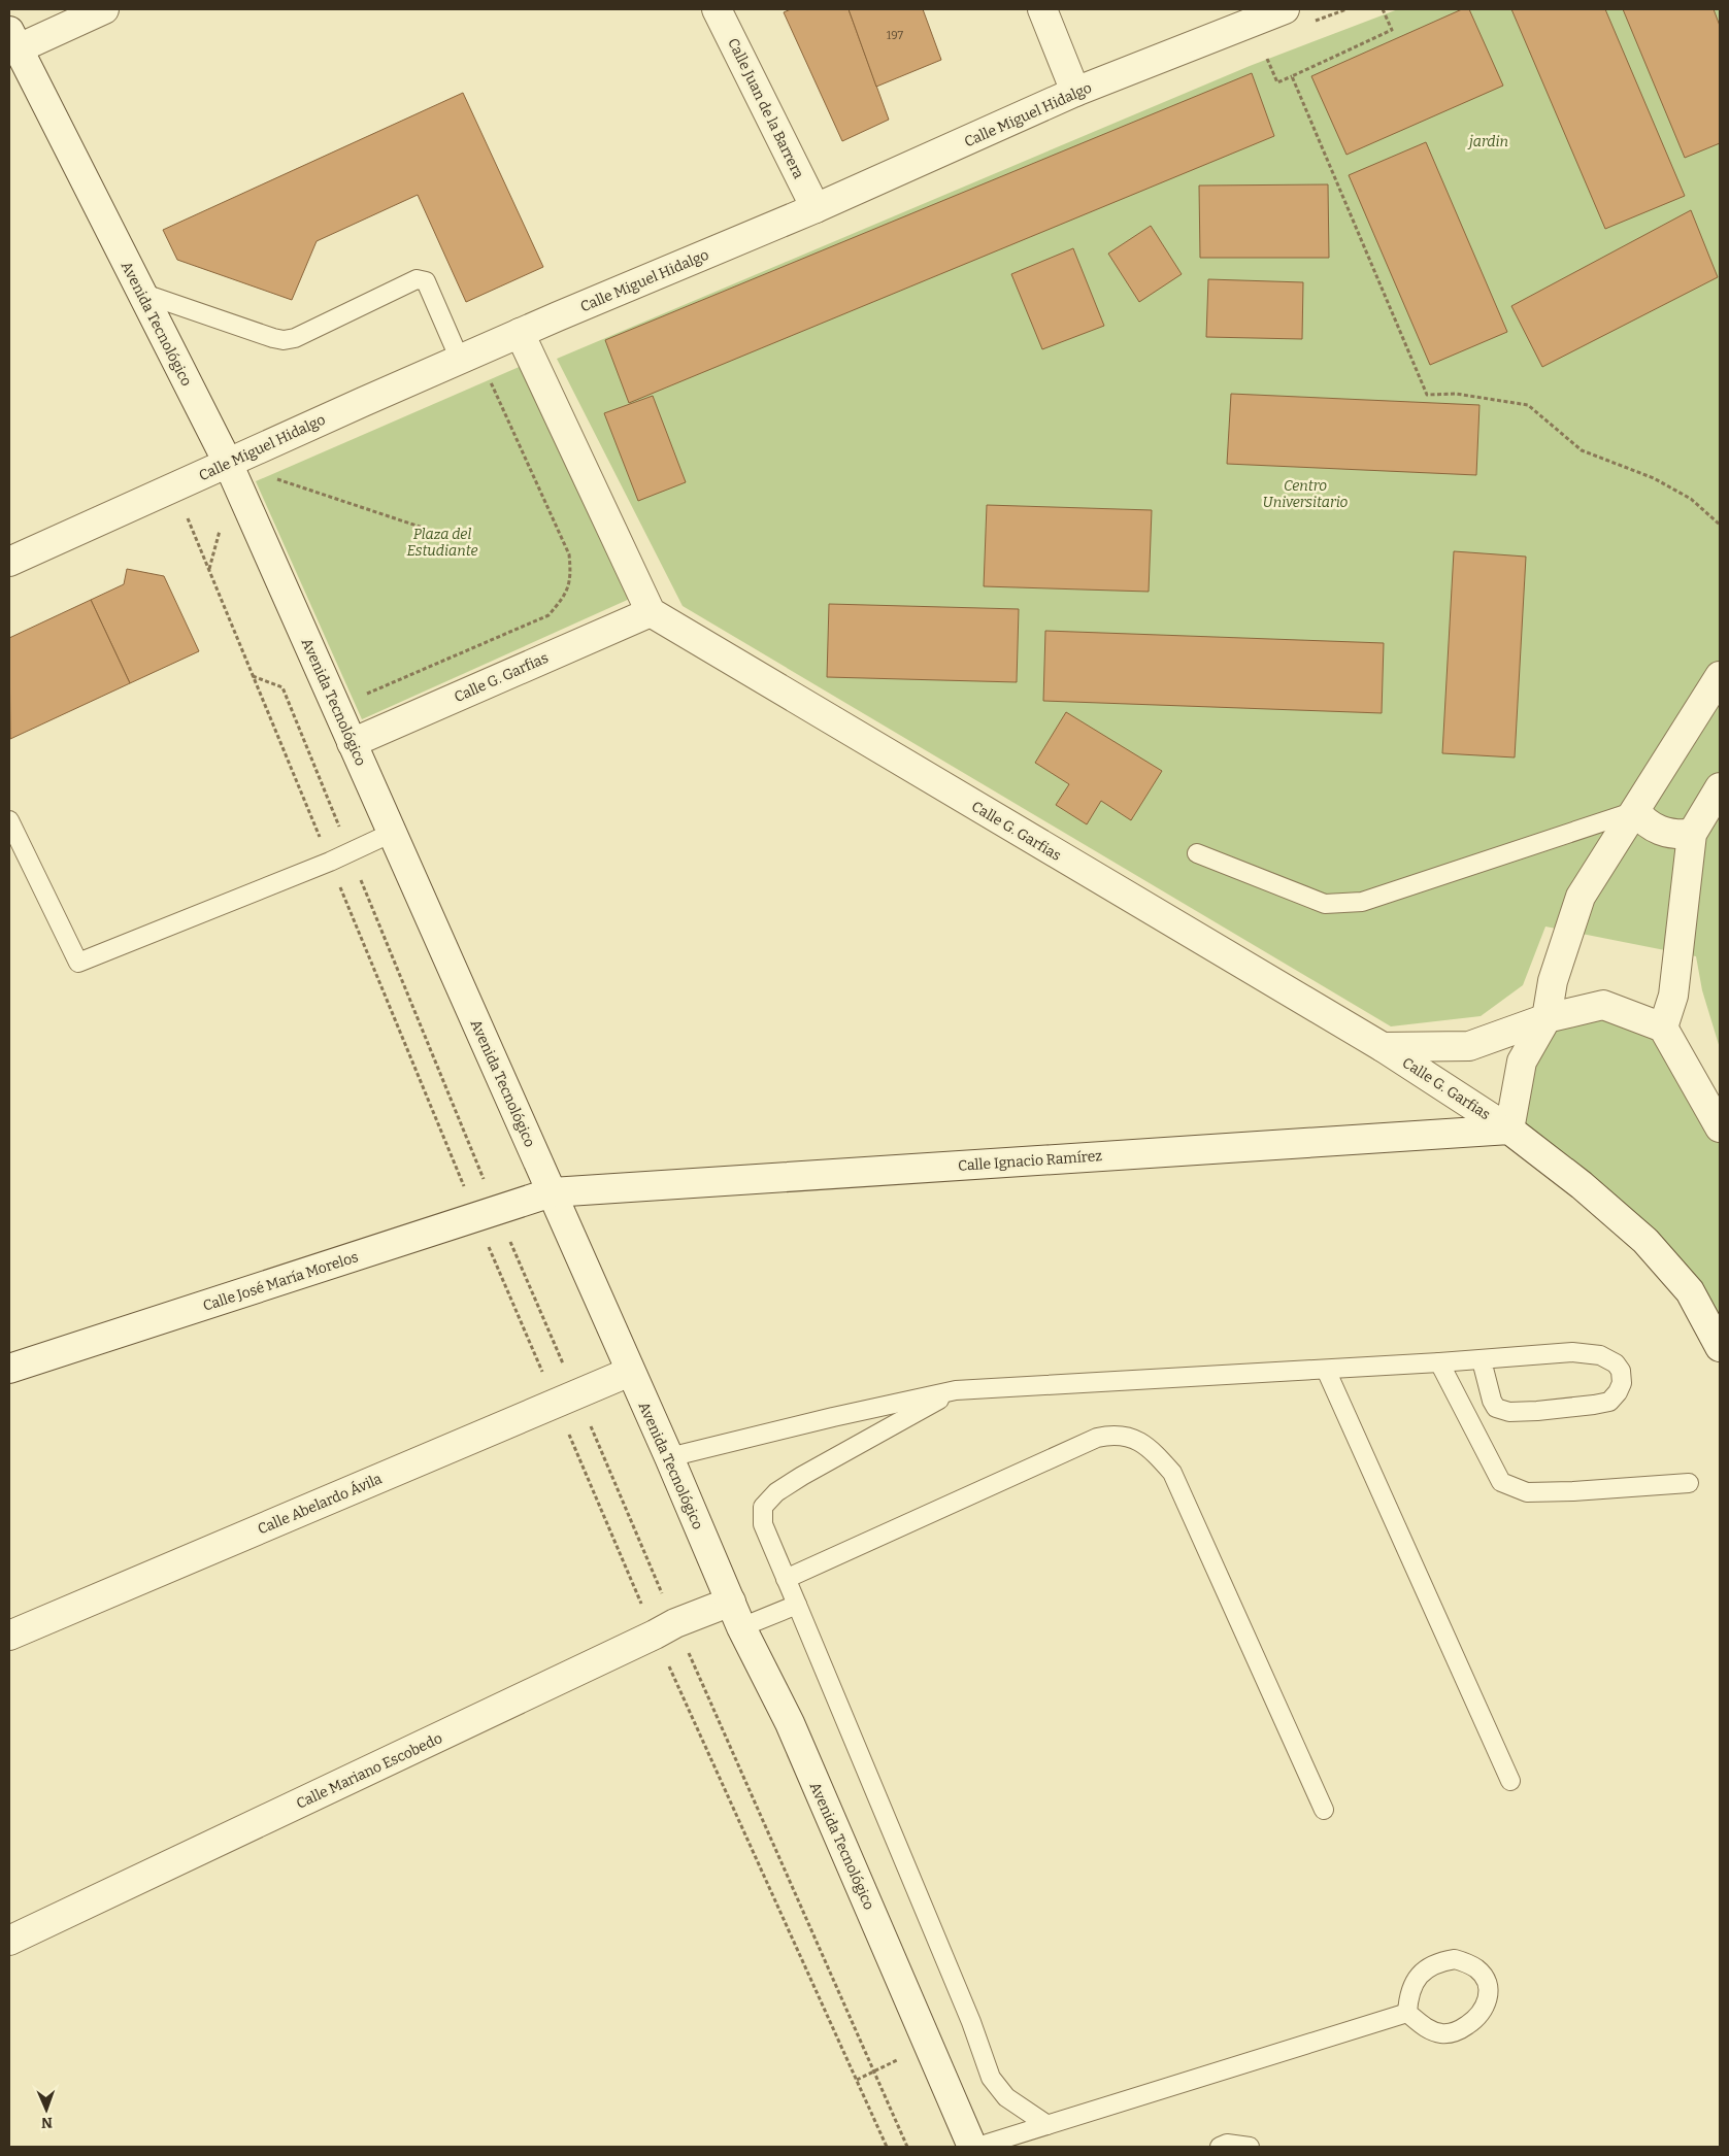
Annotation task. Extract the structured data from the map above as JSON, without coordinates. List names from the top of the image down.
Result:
{
  "streets": {
    "street": [
      "Calle Juan de la Barrera",
      "Calle Miguel Hidalgo",
      "Avenida Tecnológico",
      "Calle G. Garfias",
      "Calle Ignacio Ramírez",
      "Calle José María Morelos",
      "Calle Abelardo Ávila",
      "Calle Mariano Escobedo"
    ]
  },
  "crossings": [
    ["Calle Juan de la Barrera", "Calle Miguel Hidalgo"],
    ["Calle Miguel Hidalgo", "Avenida Tecnológico"],
    ["Avenida Tecnológico", "Calle G. Garfias"],
    ["Avenida Tecnológico", "Calle Ignacio Ramírez"],
    ["Avenida Tecnológico", "Calle José María Morelos"],
    ["Avenida Tecnológico", "Calle Abelardo Ávila"],
    ["Avenida Tecnológico", "Calle Mariano Escobedo"],
    ["Calle G. Garfias", "Calle Ignacio Ramírez"],
    ["Calle Ignacio Ramírez", "Calle José María Morelos"]
  ],
  "parks": ["jardin", "Centro Universitario", "Plaza del Estudiante"],
  "house_numbers": ["197"],
  "north": "bottom"
}
